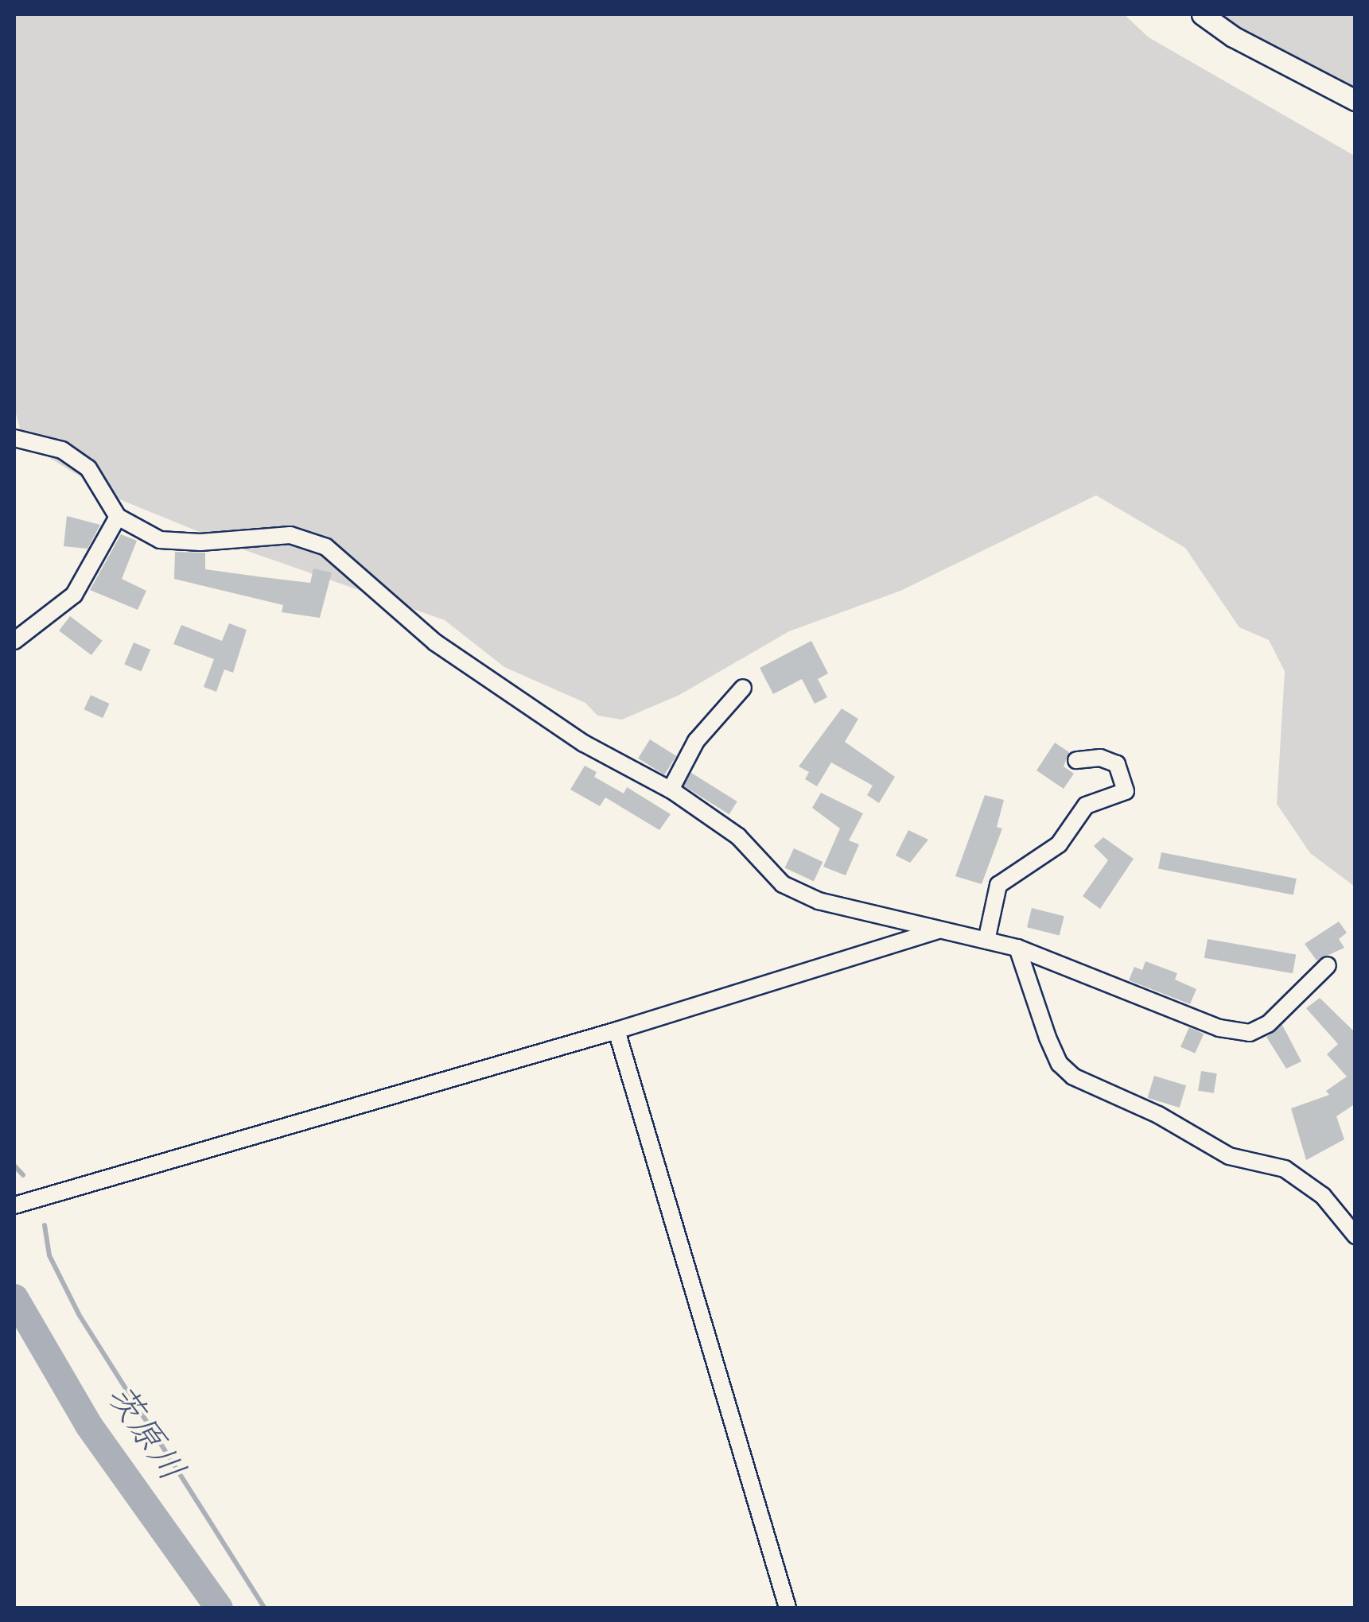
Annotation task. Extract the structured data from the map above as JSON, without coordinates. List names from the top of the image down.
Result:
{
  "water": ["茨原川"]
}
